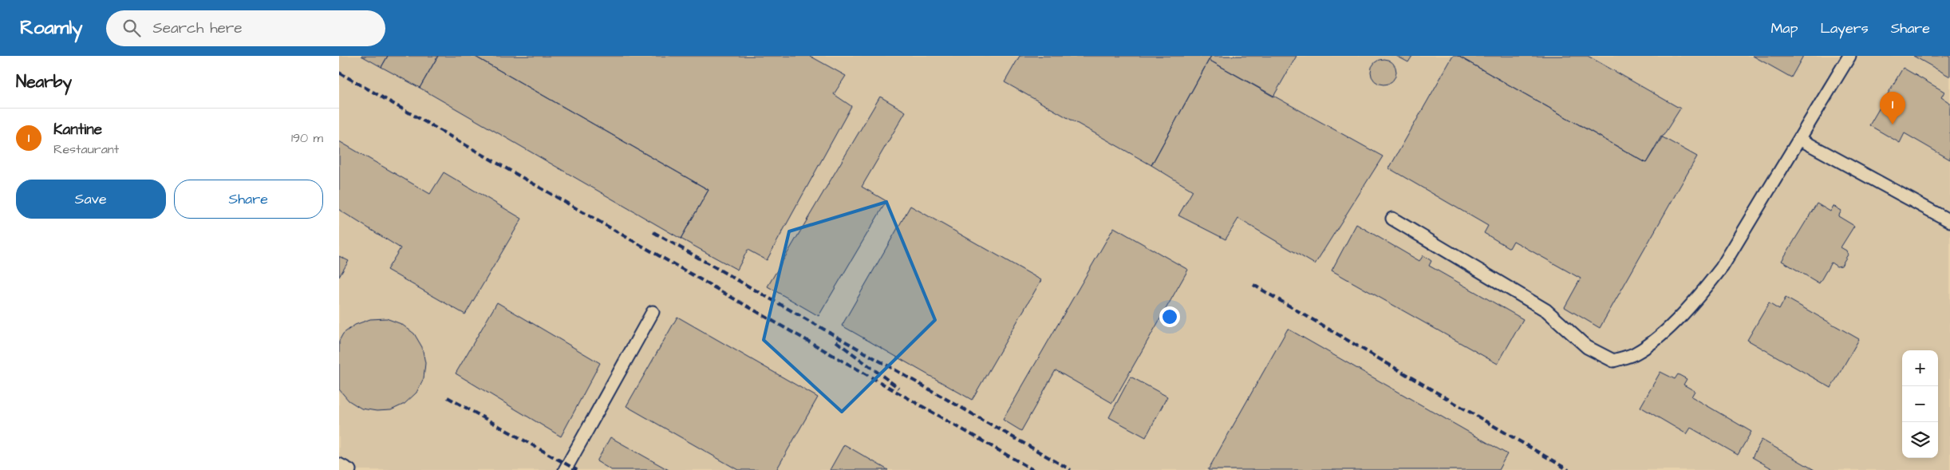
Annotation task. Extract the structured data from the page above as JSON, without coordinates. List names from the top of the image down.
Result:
{
  "page": {
    "header": "Roamly",
    "search": "Search here",
    "nav": ["Map", "Layers", "Share"],
    "heading": "Nearby",
    "pins": "1",
    "list": [
      {
        "mark": "1",
        "name": "Kantine",
        "note": "Restaurant",
        "value": "190 m"
      }
    ],
    "buttons": ["Save", "Share"],
    "map_buttons": ["+", "−"]
  }
}
